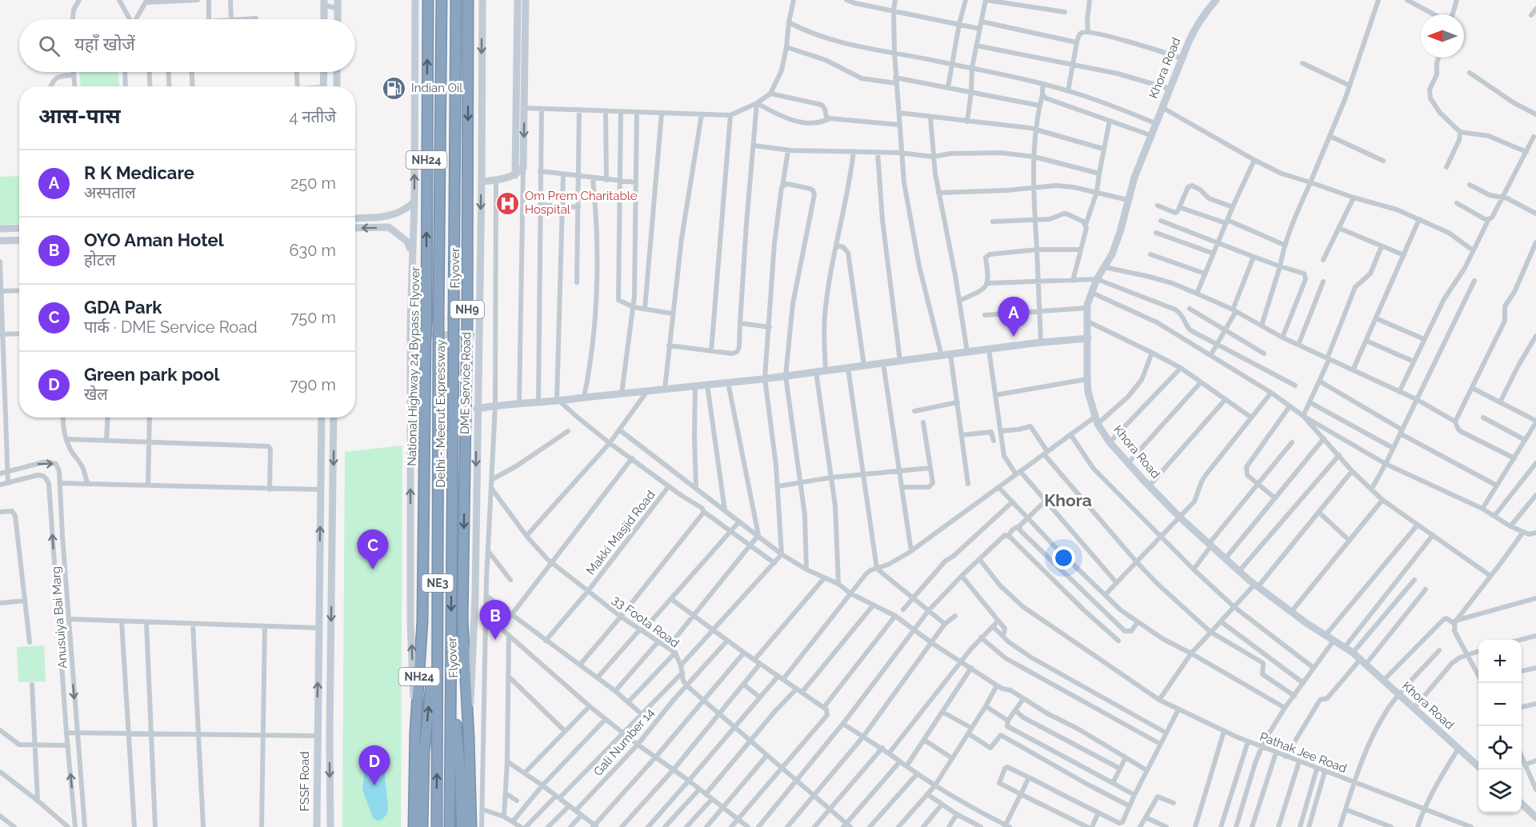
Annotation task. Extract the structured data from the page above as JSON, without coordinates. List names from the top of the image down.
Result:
{
  "streets": {
    "highway": [
      "NH24",
      "Flyover",
      "NH9",
      "National Highway 24 Bypass Flyover",
      "Delhi - Meerut Expressway",
      "NE3"
    ],
    "street": [
      "Khora Road",
      "DME Service Road",
      "Makki Masjid Road",
      "Anusuiya Bai Marg",
      "33 Foota Road",
      "Gali Number 14",
      "Pathak Jee Road",
      "FSSF Road"
    ]
  },
  "crossings": [
    ["Flyover", "DME Service Road"],
    ["Makki Masjid Road", "33 Foota Road"],
    ["33 Foota Road", "Gali Number 14"]
  ],
  "one_way": ["Flyover", "National Highway 24 Bypass Flyover"],
  "districts": ["Khora"],
  "places": {
    "fuel station": ["Indian Oil"],
    "hospital": ["Om Prem Charitable Hospital"]
  },
  "north": "left",
  "page": {
    "search": "यहाँ खोजें",
    "heading": ["आस-पास", "4 नतीजे"],
    "list": [
      {
        "mark": "A",
        "name": "R K Medicare",
        "note": "अस्पताल",
        "value": "250 m"
      },
      {
        "mark": "B",
        "name": "OYO Aman Hotel",
        "note": "होटल",
        "value": "630 m"
      },
      {
        "mark": "C",
        "name": "GDA Park",
        "note": "पार्क · DME Service Road",
        "value": "750 m"
      },
      {
        "mark": "D",
        "name": "Green park pool",
        "note": "खेल",
        "value": "790 m"
      }
    ],
    "pins": [
      "A",
      "C",
      "B",
      "D"
    ],
    "map_buttons": ["+", "−"]
  }
}
